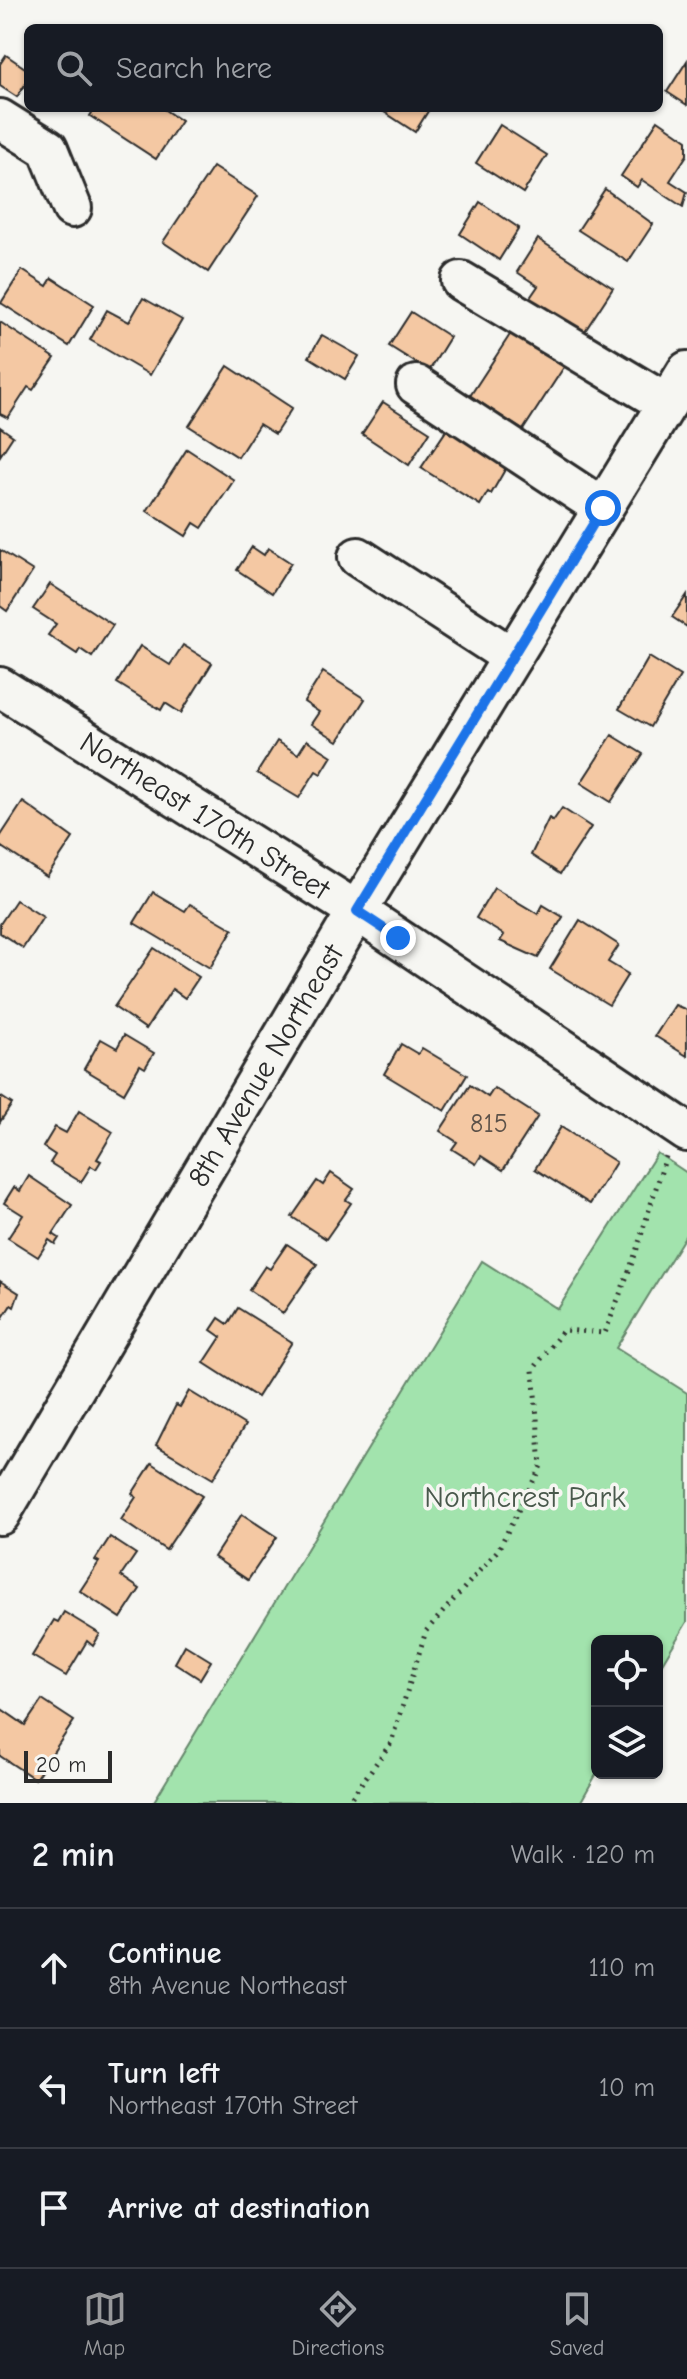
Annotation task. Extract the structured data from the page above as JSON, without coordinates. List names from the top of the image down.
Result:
{
  "streets": {
    "street": ["Northeast 170th Street", "8th Avenue Northeast"]
  },
  "crossings": [
    ["Northeast 170th Street", "8th Avenue Northeast"]
  ],
  "parks": ["Northcrest Park"],
  "house_numbers": ["815"],
  "scale_bar": "20 m",
  "page": {
    "search": "Search here",
    "scale": "20 m",
    "heading": ["2 min", "Walk · 120 m"],
    "list": [
      ["Continue", "8th Avenue Northeast", "110 m"],
      ["Turn left", "Northeast 170th Street", "10 m"],
      "Arrive at destination"
    ],
    "nav": ["Map", "Directions", "Saved"]
  }
}
